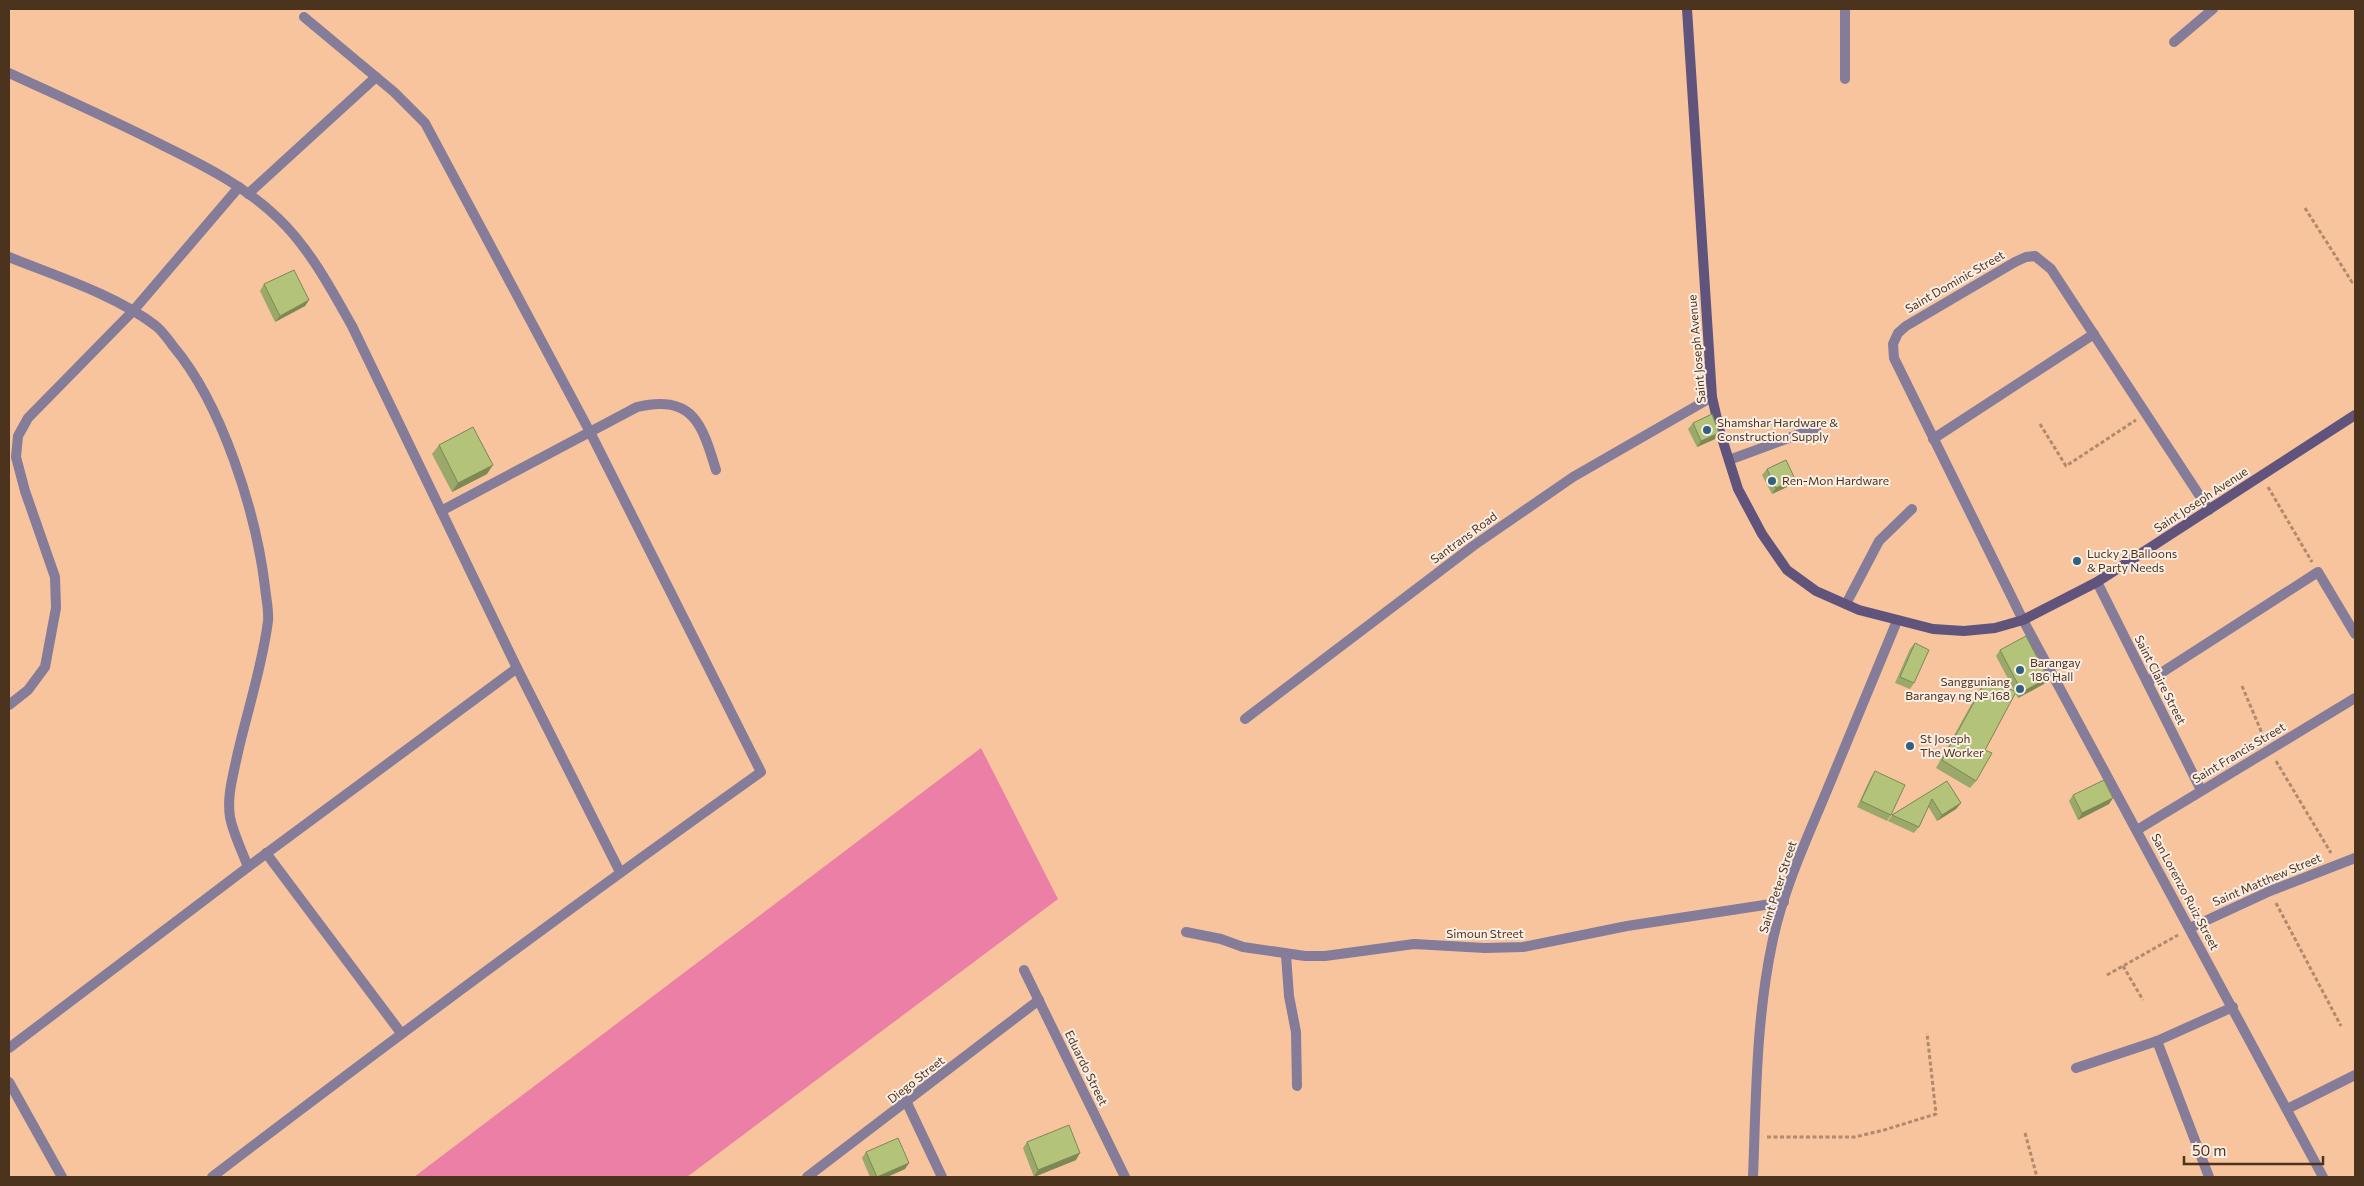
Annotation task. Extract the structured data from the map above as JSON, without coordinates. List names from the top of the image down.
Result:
{
  "streets": {
    "main road": ["Saint Joseph Avenue"],
    "street": [
      "Saint Dominic Street",
      "Santrans Road",
      "Saint Claire Street",
      "Saint Francis Street",
      "Saint Matthew Street",
      "Saint Peter Street",
      "San Lorenzo Ruiz Street",
      "Simoun Street",
      "Eduardo Street",
      "Diego Street"
    ]
  },
  "crossings": [
    ["Saint Dominic Street", "Saint Joseph Avenue"],
    ["Saint Dominic Street", "San Lorenzo Ruiz Street"],
    ["Saint Joseph Avenue", "Santrans Road"],
    ["Saint Joseph Avenue", "Saint Claire Street"],
    ["Saint Joseph Avenue", "Saint Peter Street"],
    ["Saint Joseph Avenue", "San Lorenzo Ruiz Street"],
    ["Saint Claire Street", "Saint Francis Street"],
    ["Saint Francis Street", "San Lorenzo Ruiz Street"],
    ["Saint Matthew Street", "San Lorenzo Ruiz Street"],
    ["Saint Peter Street", "Simoun Street"],
    ["Eduardo Street", "Diego Street"]
  ],
  "places": [
    "Shamshar Hardware & Construction Supply",
    "Ren-Mon Hardware",
    "Lucky 2 Balloons & Party Needs",
    "Barangay 186 Hall",
    "Sangguniang Barangay ng № 168",
    "St Joseph The Worker"
  ],
  "scale_bar": "50 m"
}
